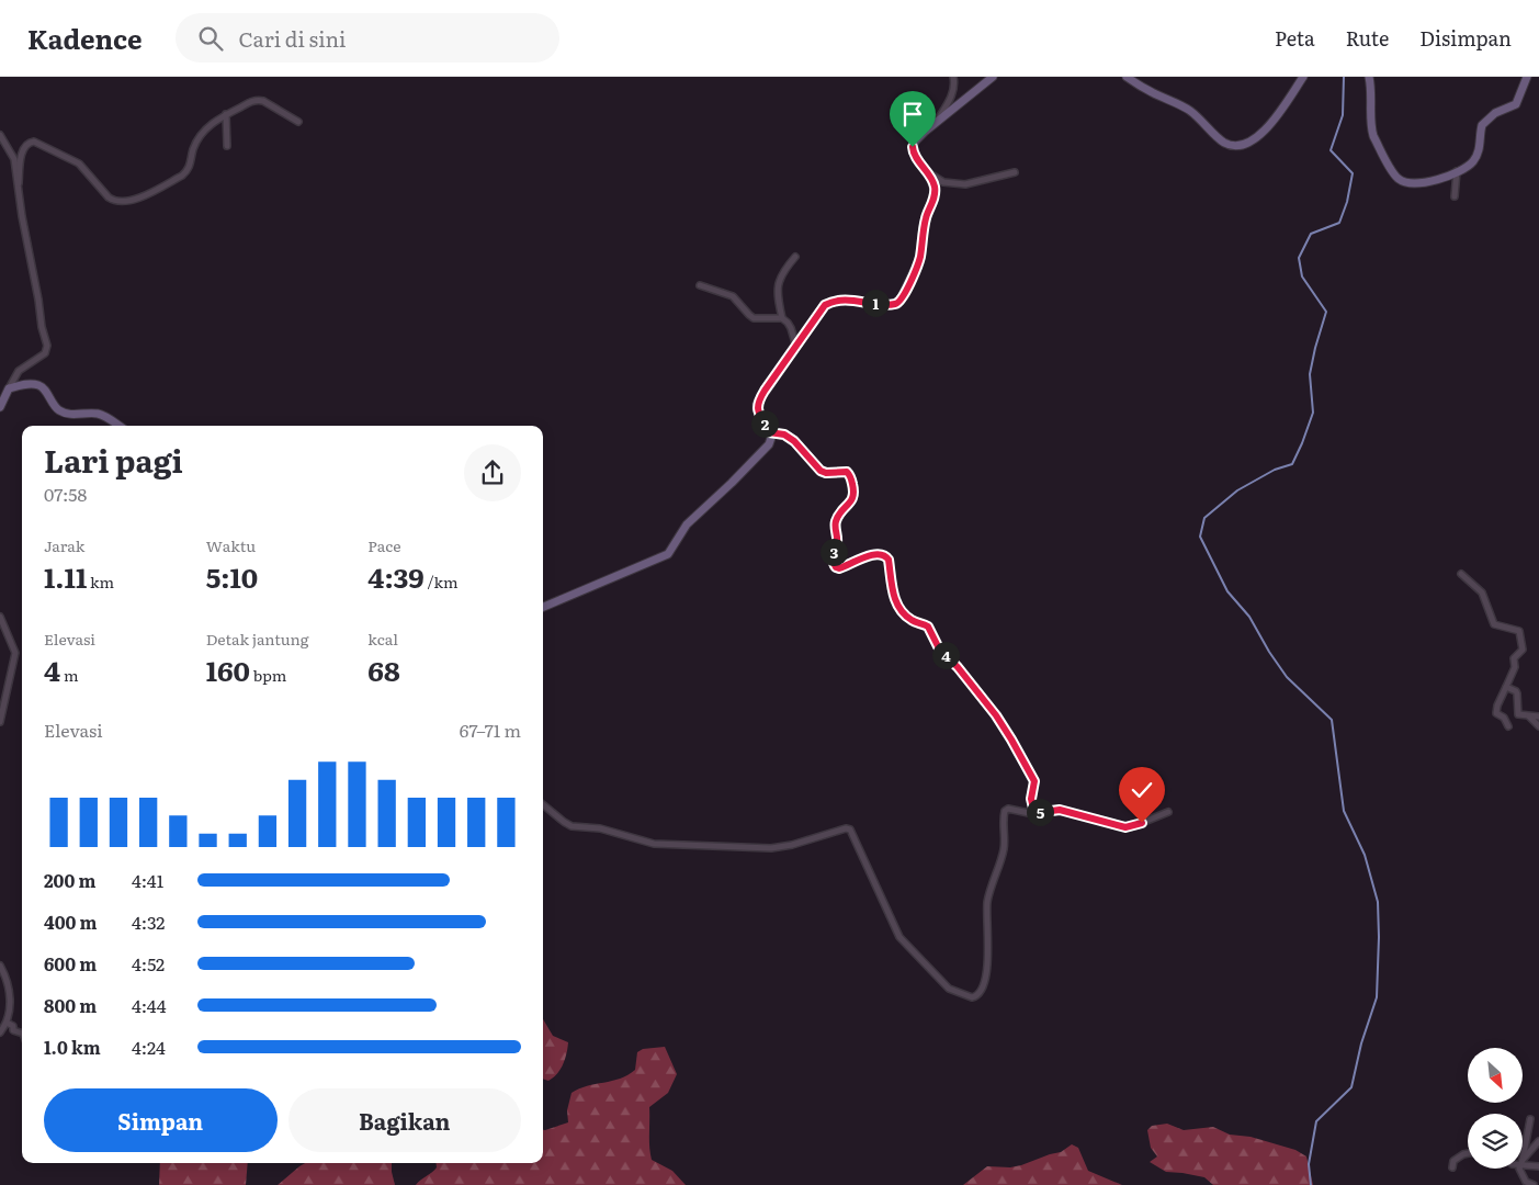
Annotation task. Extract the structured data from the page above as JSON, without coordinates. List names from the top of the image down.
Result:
{
  "north": "bottom right",
  "page": {
    "header": "Kadence",
    "search": "Cari di sini",
    "nav": ["Peta", "Rute", "Disimpan"],
    "pins": [
      "1",
      "2",
      "3",
      "4",
      "5"
    ],
    "heading": ["Lari pagi", "07:58"],
    "stats": [
      ["Jarak", "1.11 km"],
      ["Waktu", "5:10"],
      ["Pace", "4:39 /km"],
      ["Elevasi", "4 m"],
      ["Detak jantung", "160 bpm"],
      ["kcal", "68"]
    ],
    "chart": ["Elevasi", "67–71 m"],
    "list": [
      {
        "name": "200 m",
        "note": "4:41"
      },
      {
        "name": "400 m",
        "note": "4:32"
      },
      {
        "name": "600 m",
        "note": "4:52"
      },
      {
        "name": "800 m",
        "note": "4:44"
      },
      {
        "name": "1.0 km",
        "note": "4:24"
      }
    ],
    "buttons": ["Simpan", "Bagikan"]
  }
}
